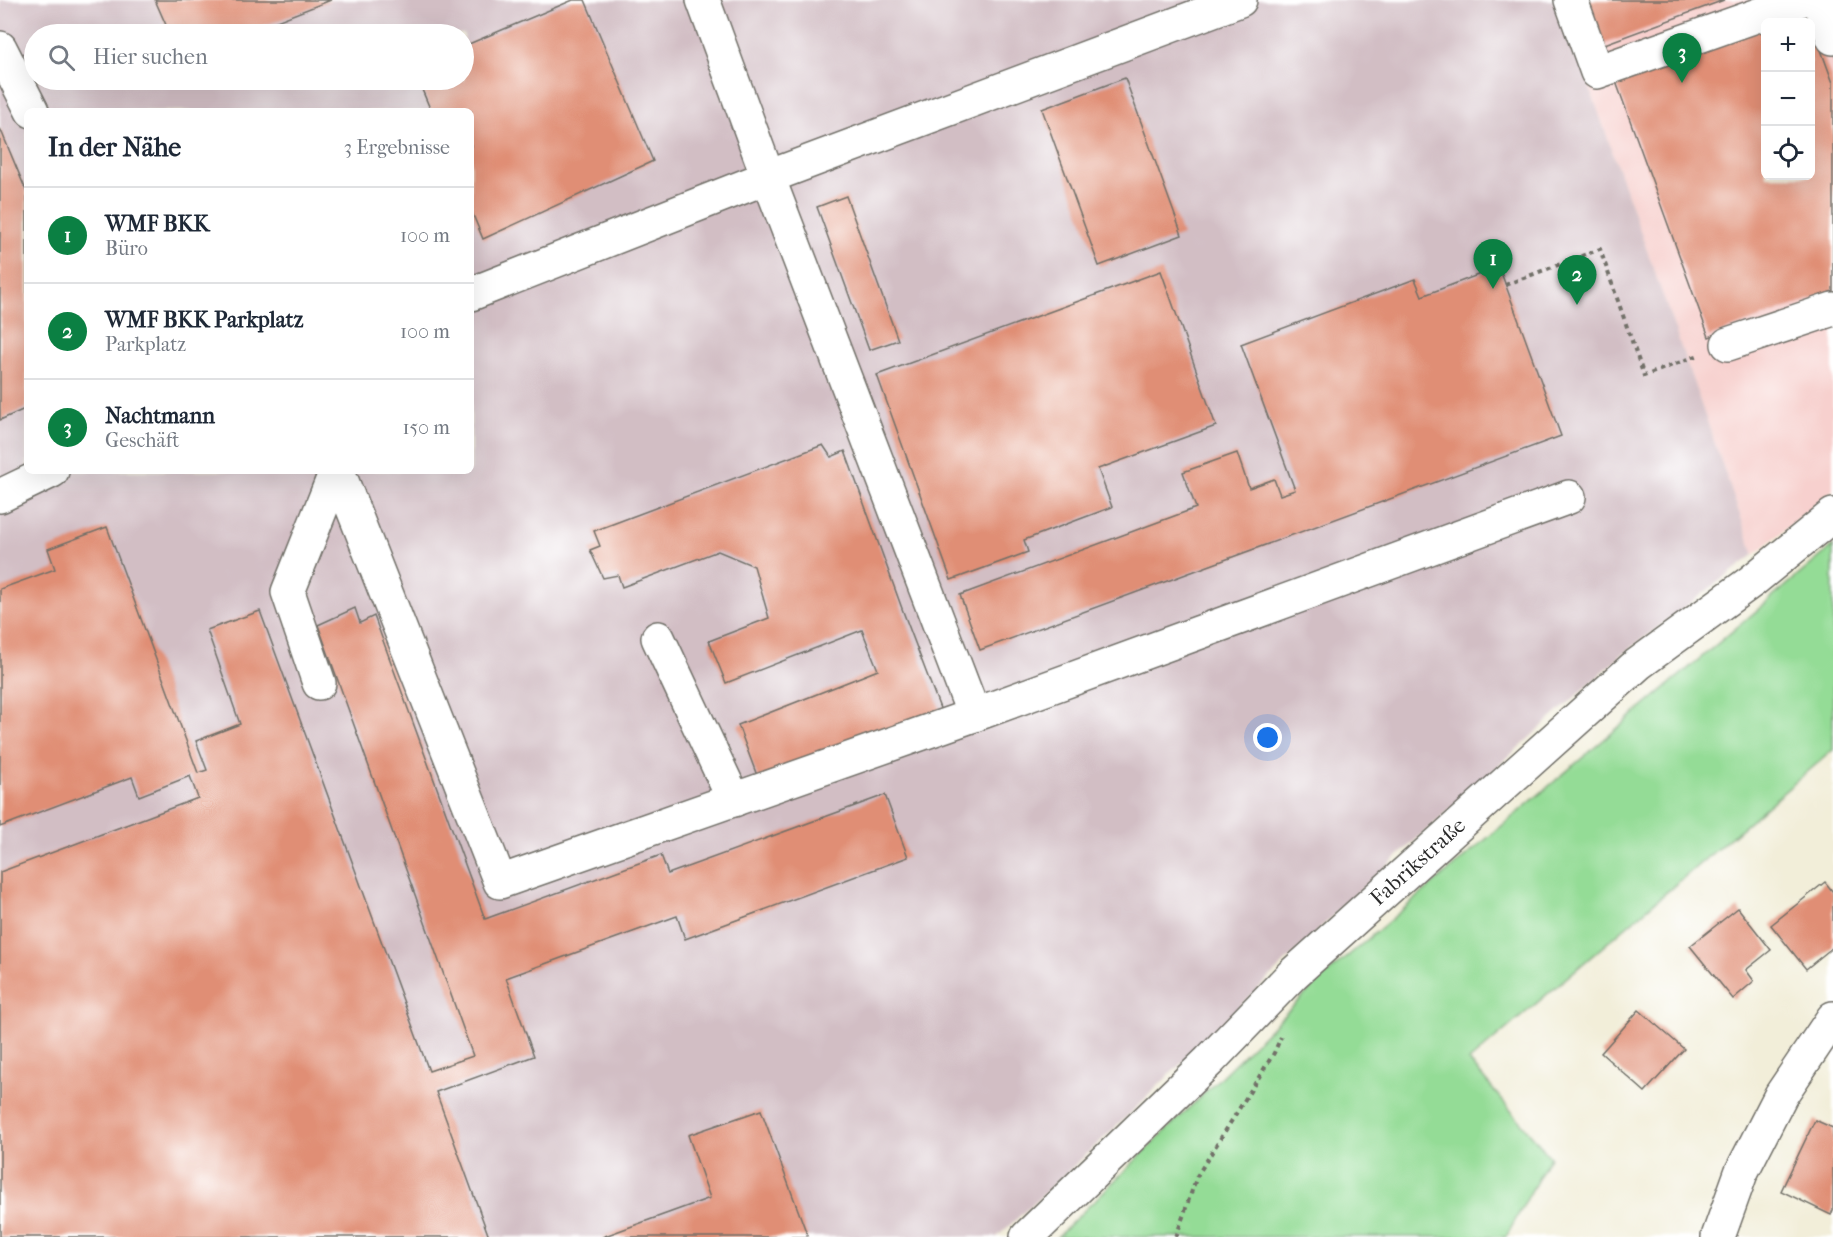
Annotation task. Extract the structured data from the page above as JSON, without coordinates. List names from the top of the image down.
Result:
{
  "streets": {
    "street": ["Fabrikstraße"]
  },
  "page": {
    "map_buttons": ["+", "−"],
    "search": "Hier suchen",
    "pins": ["3", "1", "2"],
    "heading": ["In der Nähe", "3 Ergebnisse"],
    "list": [
      {
        "mark": "1",
        "name": "WMF BKK",
        "note": "Büro",
        "value": "100 m"
      },
      {
        "mark": "2",
        "name": "WMF BKK Parkplatz",
        "note": "Parkplatz",
        "value": "100 m"
      },
      {
        "mark": "3",
        "name": "Nachtmann",
        "note": "Geschäft",
        "value": "150 m"
      }
    ]
  }
}
